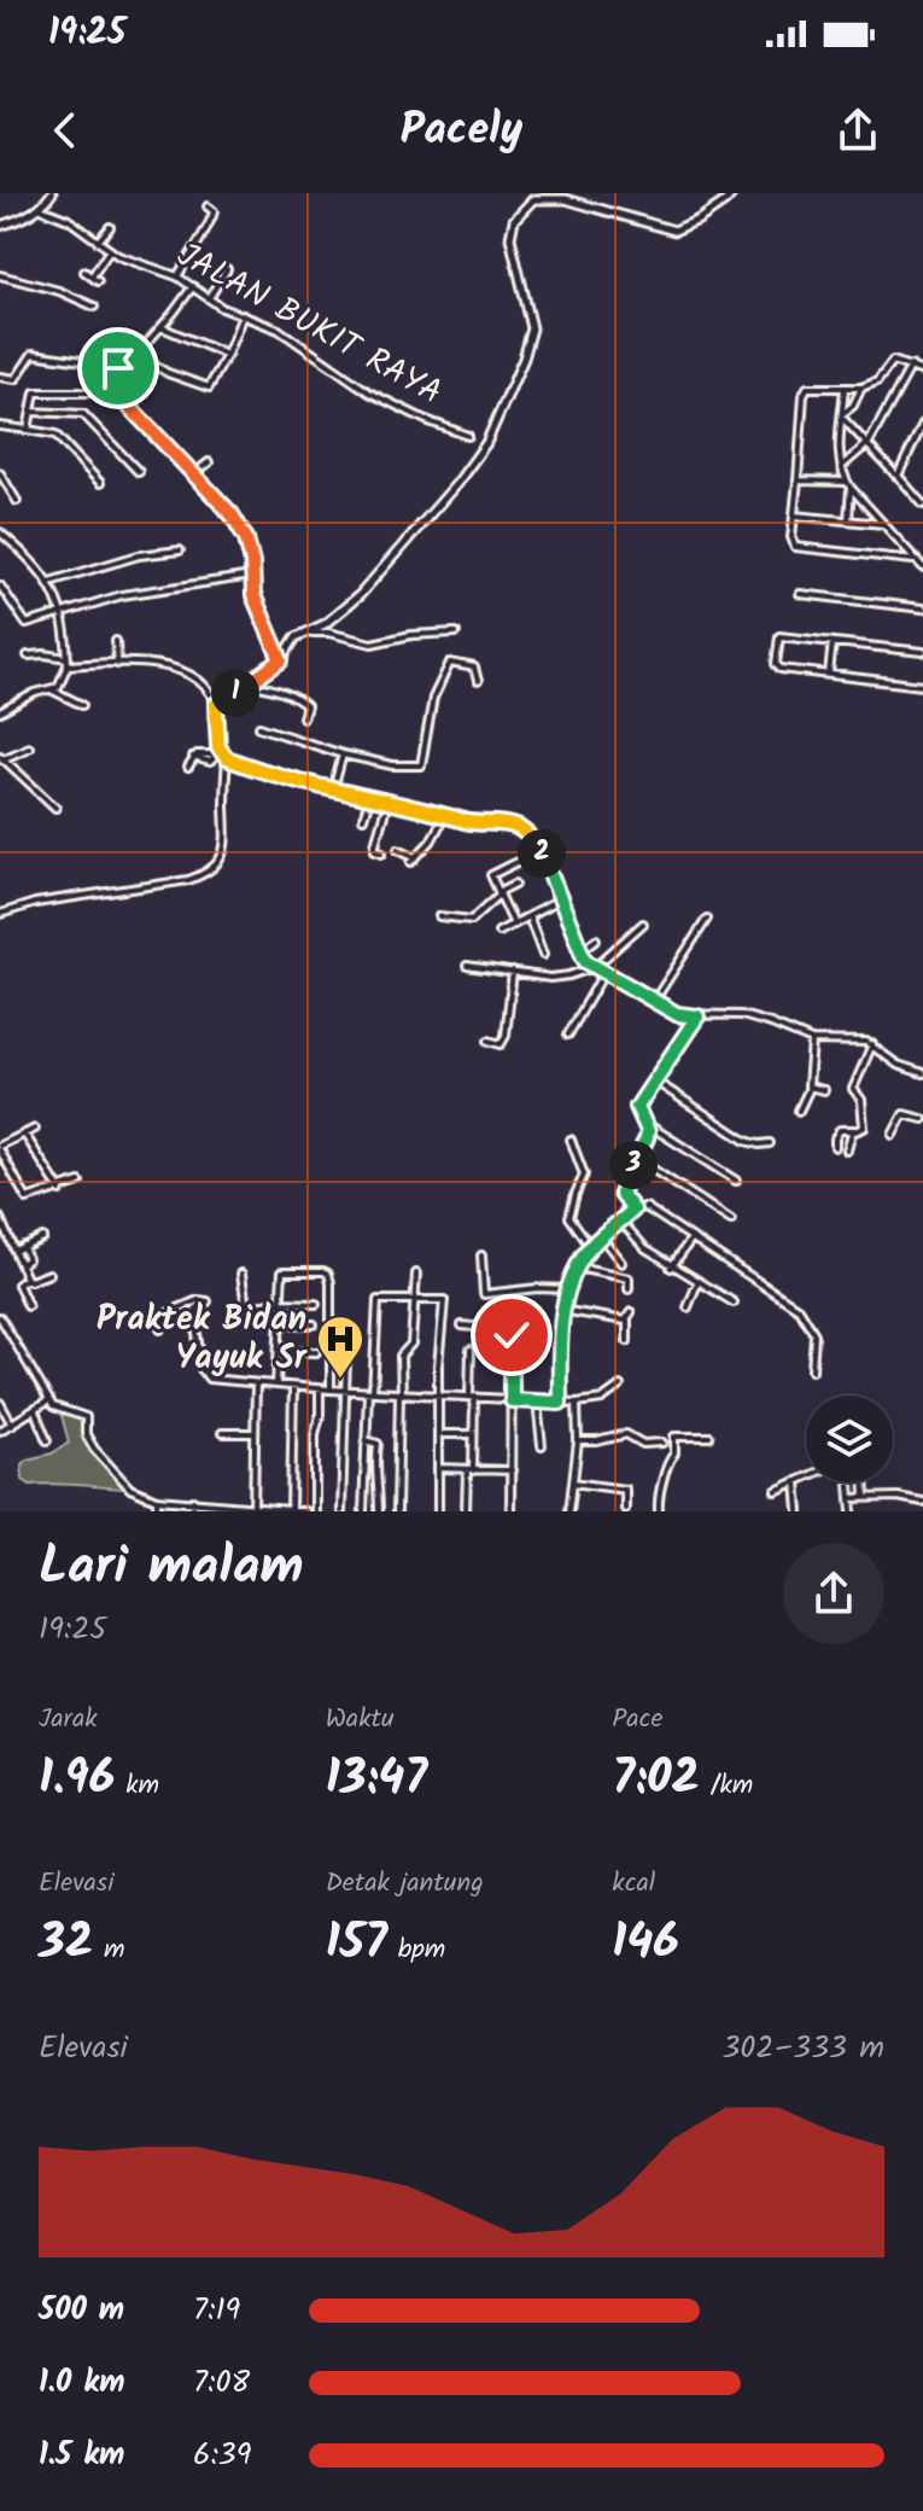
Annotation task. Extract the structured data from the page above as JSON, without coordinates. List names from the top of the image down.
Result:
{
  "streets": {
    "street": ["JALAN BUKIT RAYA"]
  },
  "places": {
    "hospital": ["Praktek Bidan Yayuk Sr"]
  },
  "page": {
    "status": "19:25",
    "header": "Pacely",
    "pins": ["1", "2", "3"],
    "heading": ["Lari malam", "19:25"],
    "stats": [
      ["Jarak", "1.96 km"],
      ["Waktu", "13:47"],
      ["Pace", "7:02 /km"],
      ["Elevasi", "32 m"],
      ["Detak jantung", "157 bpm"],
      ["kcal", "146"]
    ],
    "chart": ["Elevasi", "302–333 m"],
    "list": [
      {
        "name": "500 m",
        "note": "7:19"
      },
      {
        "name": "1.0 km",
        "note": "7:08"
      },
      {
        "name": "1.5 km",
        "note": "6:39"
      }
    ]
  }
}
